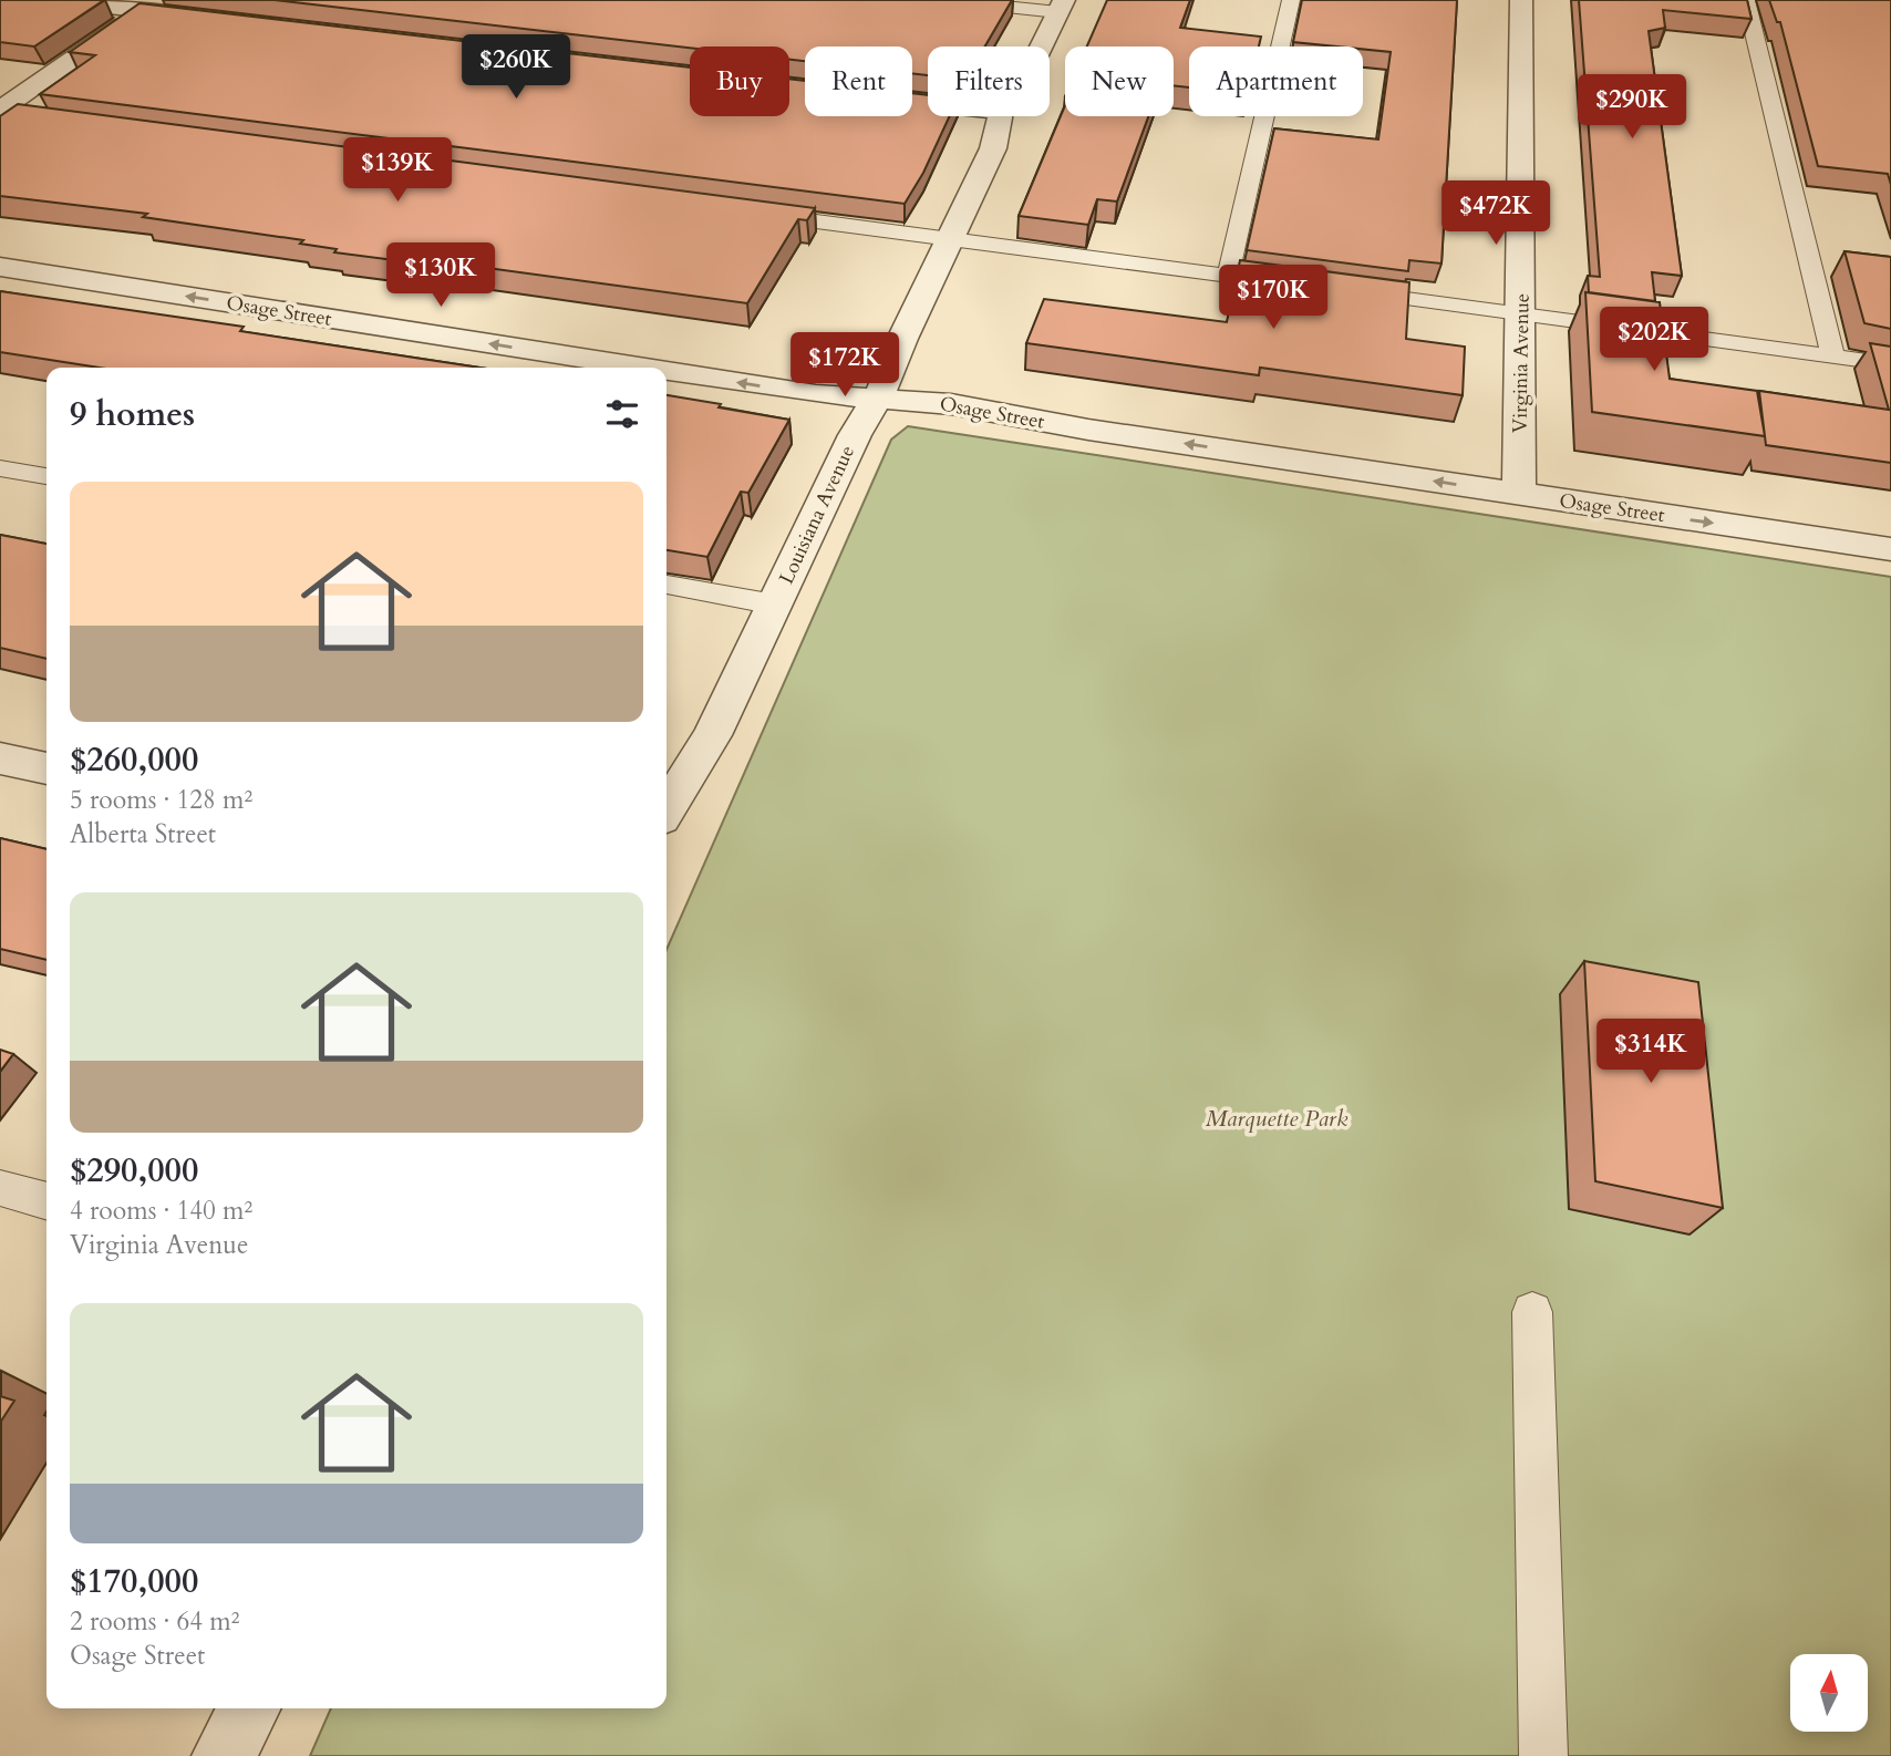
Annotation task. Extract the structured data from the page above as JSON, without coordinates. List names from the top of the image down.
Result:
{
  "streets": {
    "street": ["Osage Street", "Virginia Avenue", "Louisiana Avenue"]
  },
  "crossings": [
    ["Osage Street", "Virginia Avenue"],
    ["Osage Street", "Louisiana Avenue"]
  ],
  "parks": ["Marquette Park"],
  "north": "top",
  "page": {
    "price": [
      "$260K",
      "$290K",
      "$139K",
      "$472K",
      "$130K",
      "$170K",
      "$202K",
      "$172K",
      "$314K"
    ],
    "chip": [
      "Buy",
      "Rent",
      "Filters",
      "New",
      "Apartment"
    ],
    "heading": "9 homes",
    "list": [
      {
        "name": "$260,000",
        "note": "5 rooms · 128 m² · Alberta Street"
      },
      {
        "name": "$290,000",
        "note": "4 rooms · 140 m² · Virginia Avenue"
      },
      {
        "name": "$170,000",
        "note": "2 rooms · 64 m² · Osage Street"
      }
    ]
  }
}
